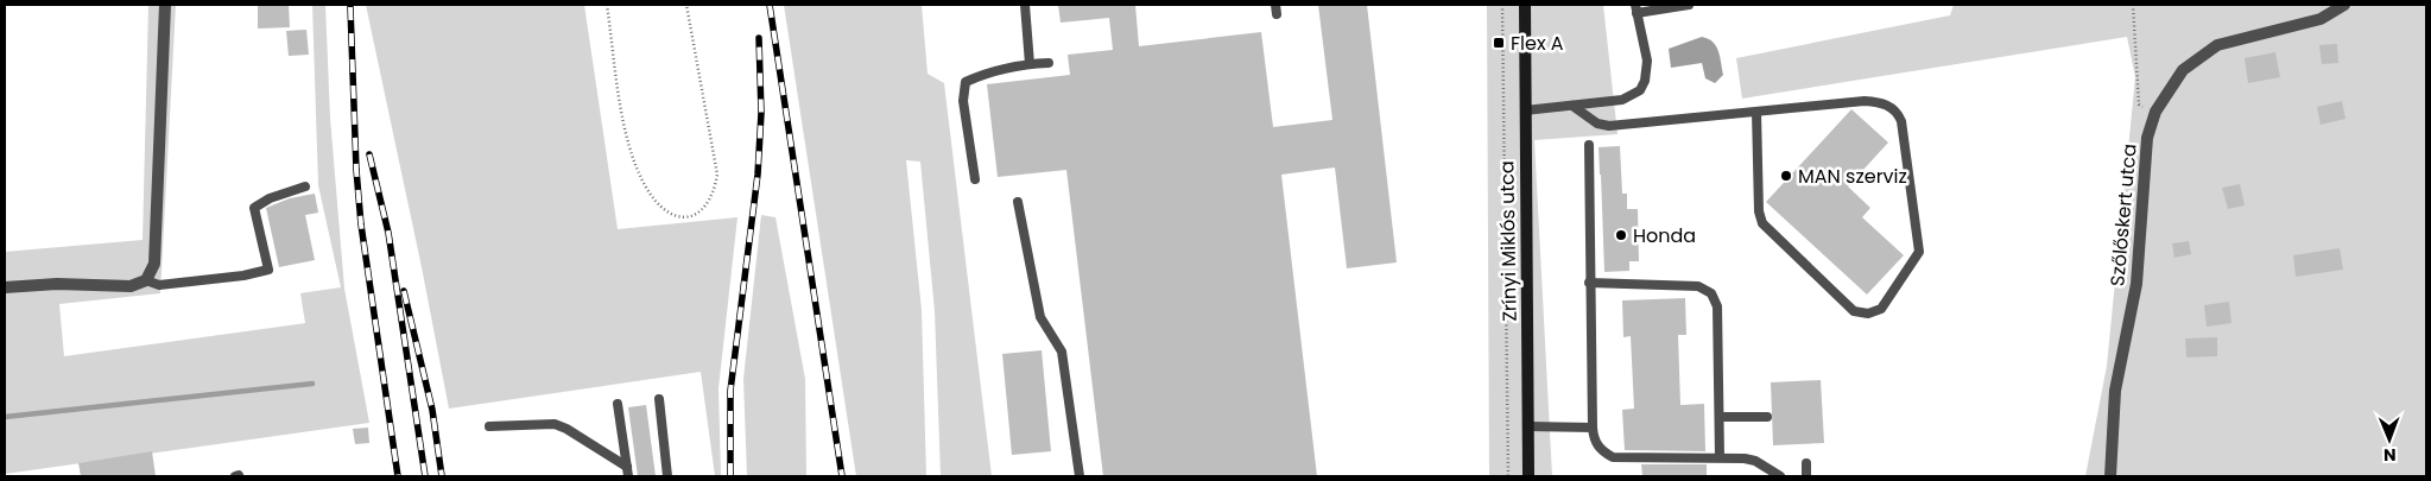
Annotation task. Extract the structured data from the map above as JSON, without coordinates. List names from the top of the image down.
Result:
{
  "streets": {
    "main road": ["Zrínyi Miklós utca"],
    "street": ["Szőlőskert utca"]
  },
  "places": {
    "transit": ["Flex A"],
    "other": ["MAN szerviz", "Honda"]
  },
  "north": "bottom"
}
